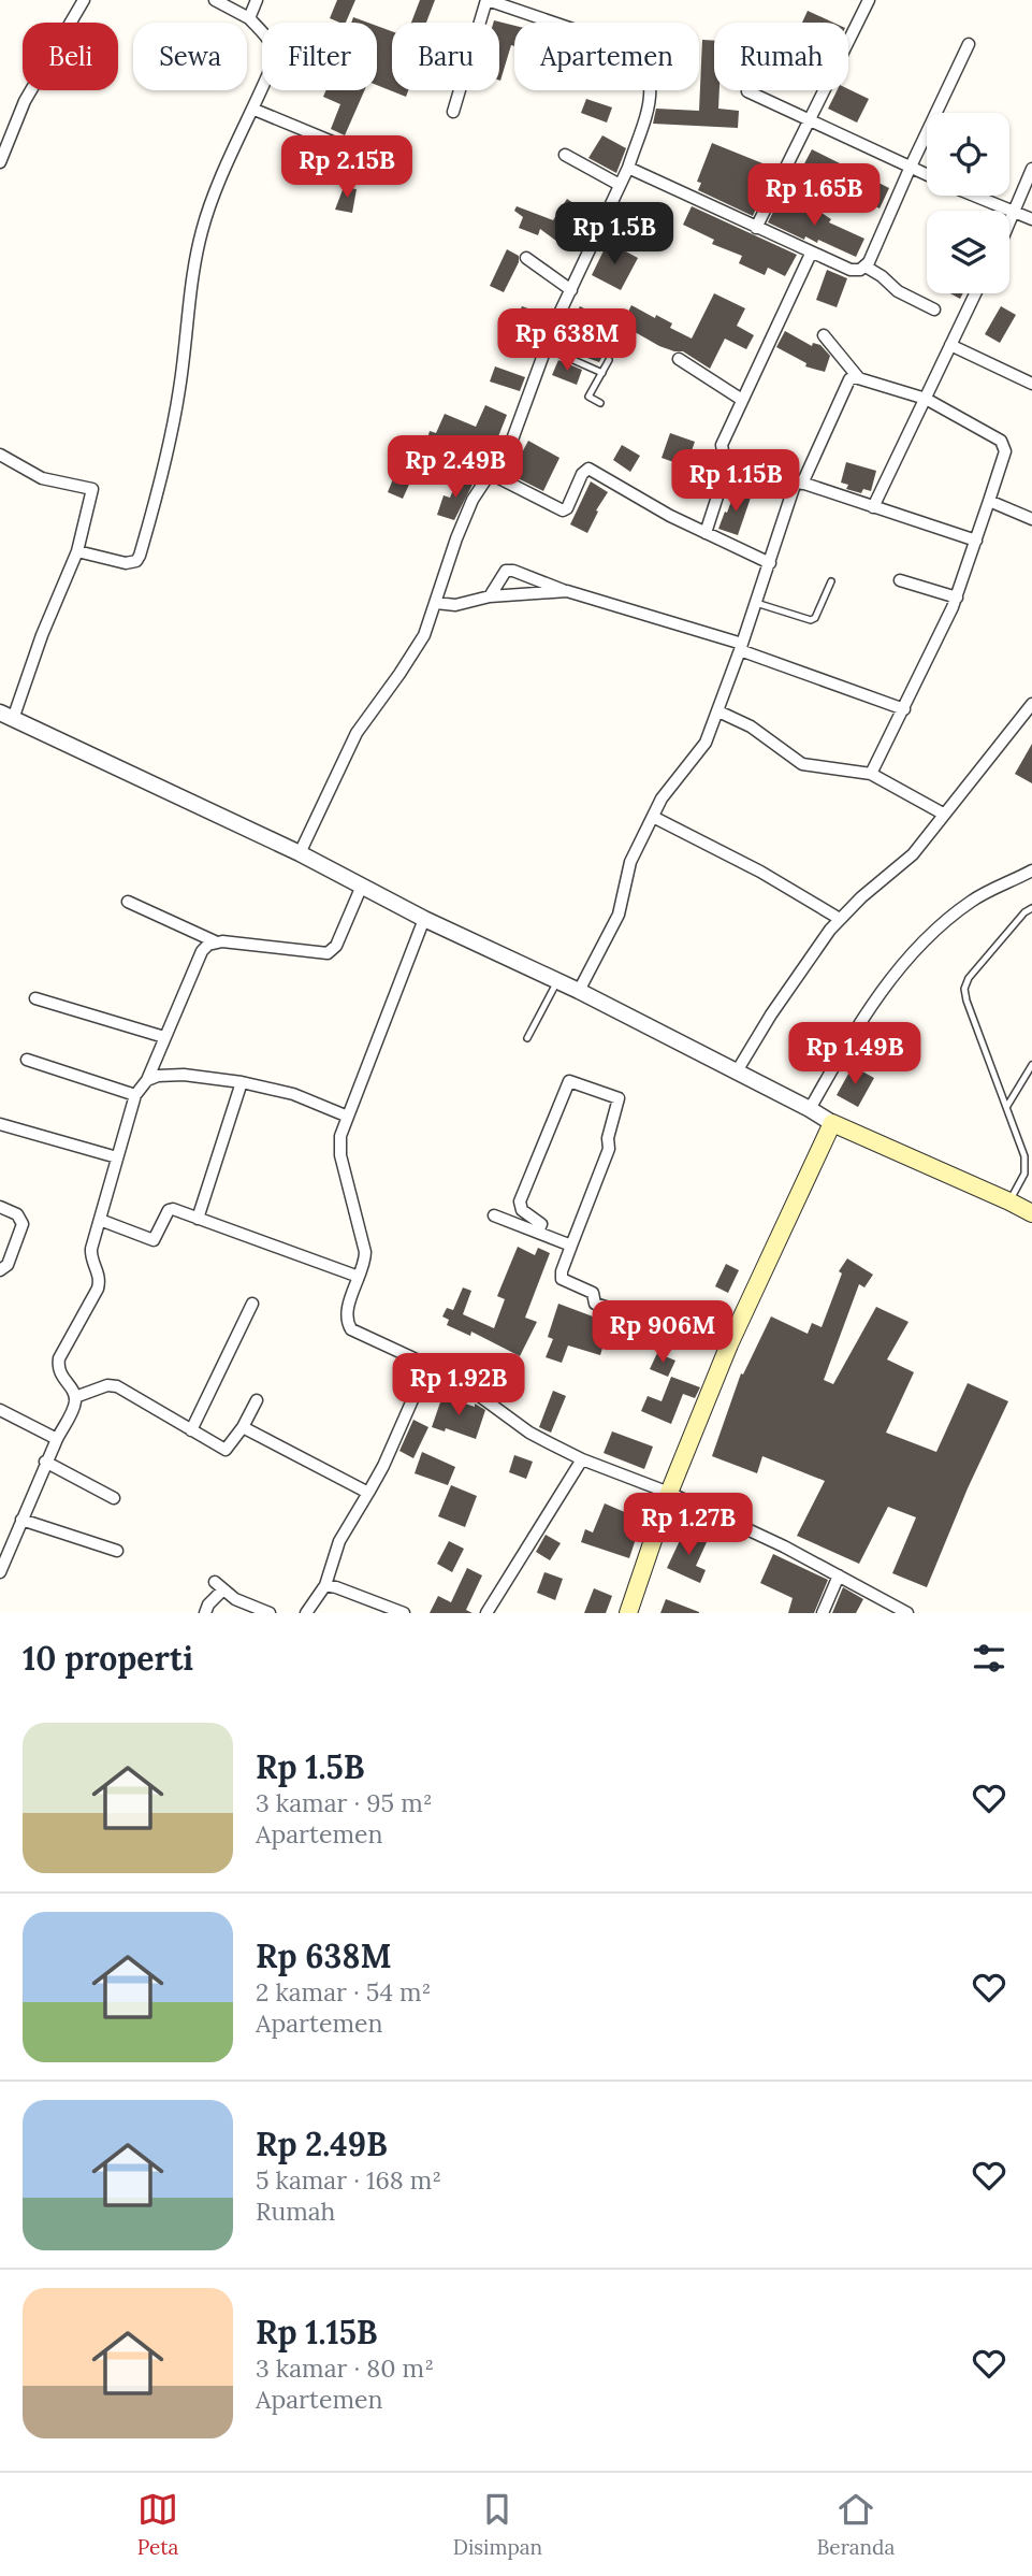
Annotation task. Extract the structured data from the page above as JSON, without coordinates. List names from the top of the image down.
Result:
{
  "page": {
    "chip": [
      "Beli",
      "Sewa",
      "Filter",
      "Baru",
      "Apartemen",
      "Rumah"
    ],
    "price": [
      "Rp 2.15B",
      "Rp 1.65B",
      "Rp 1.5B",
      "Rp 638M",
      "Rp 2.49B",
      "Rp 1.15B",
      "Rp 1.49B",
      "Rp 906M",
      "Rp 1.92B",
      "Rp 1.27B"
    ],
    "heading": "10 properti",
    "list": [
      {
        "name": "Rp 1.5B",
        "note": "3 kamar · 95 m² · Apartemen"
      },
      {
        "name": "Rp 638M",
        "note": "2 kamar · 54 m² · Apartemen"
      },
      {
        "name": "Rp 2.49B",
        "note": "5 kamar · 168 m² · Rumah"
      },
      {
        "name": "Rp 1.15B",
        "note": "3 kamar · 80 m² · Apartemen"
      }
    ],
    "tabs": ["Peta", "Disimpan", "Beranda"]
  }
}
